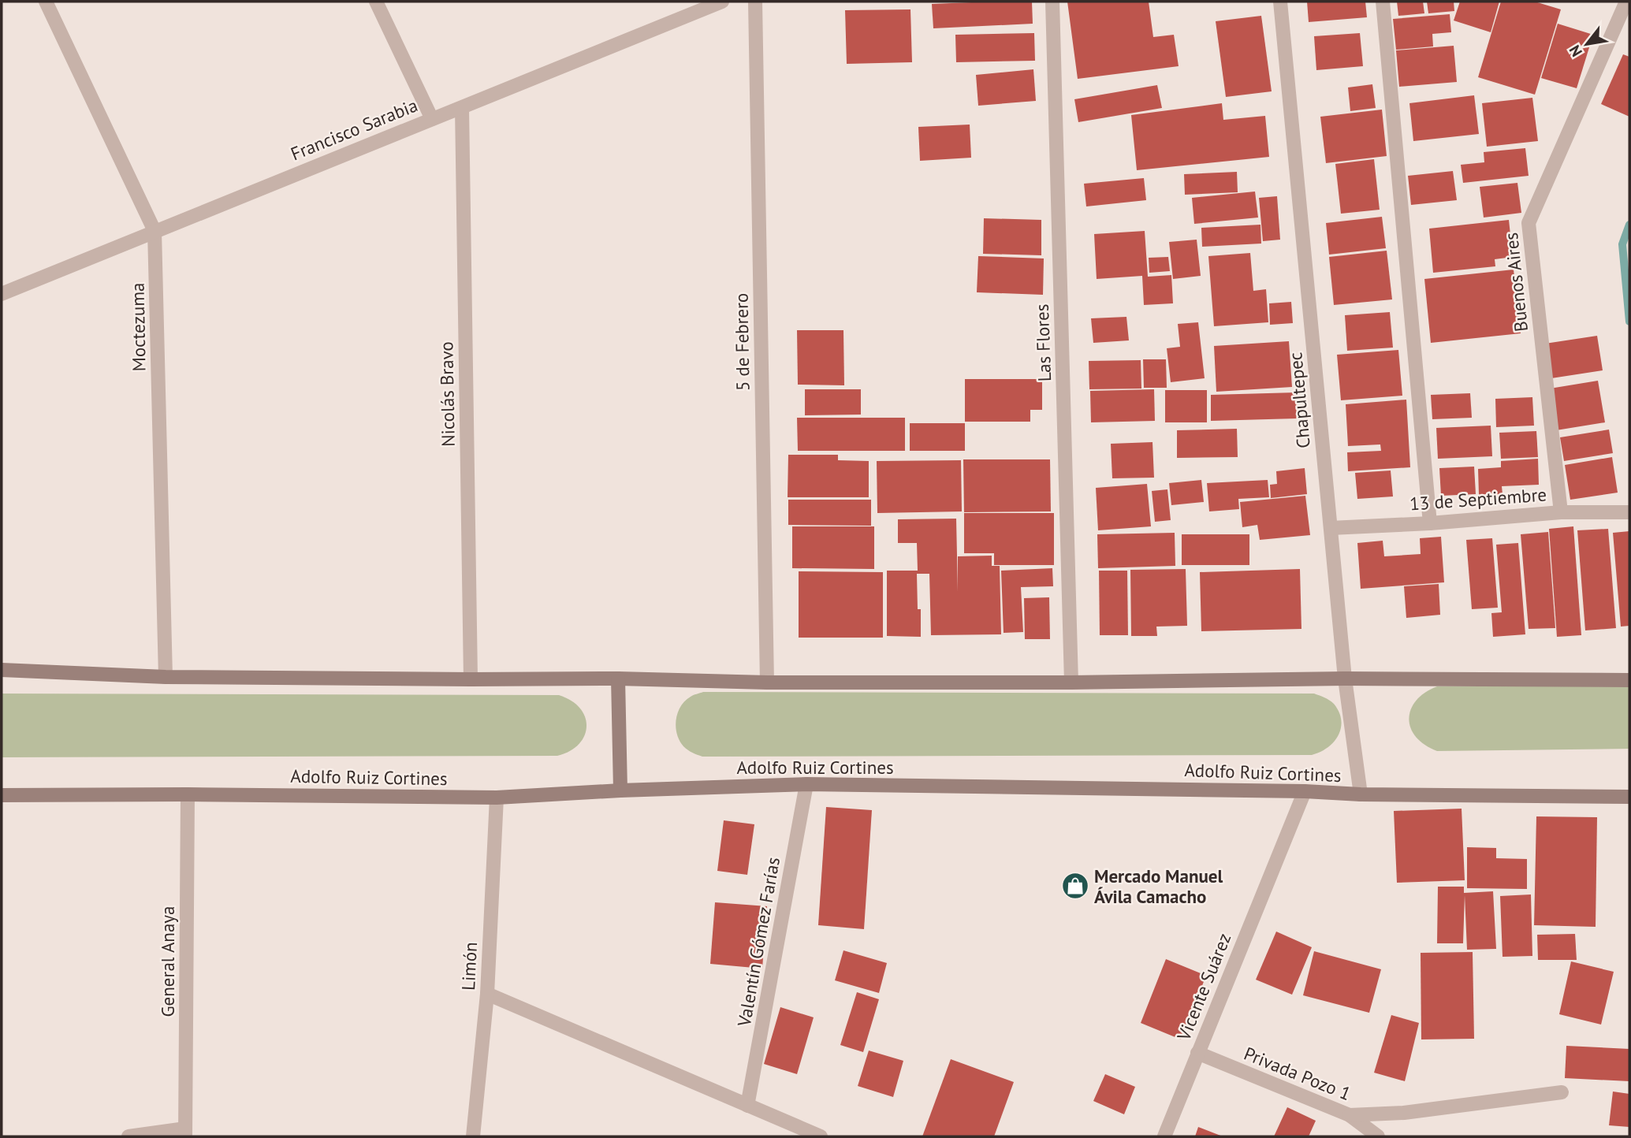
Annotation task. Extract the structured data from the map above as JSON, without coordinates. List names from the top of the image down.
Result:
{
  "streets": {
    "main road": ["Adolfo Ruiz Cortines"],
    "street": [
      "Francisco Sarabia",
      "Buenos Aires",
      "Moctezuma",
      "5 de Febrero",
      "Las Flores",
      "Nicolás Bravo",
      "Chapultepec",
      "13 de Septiembre",
      "Valentín Gómez Farías",
      "General Anaya",
      "Limón",
      "Vicente Suárez",
      "Privada Pozo 1"
    ]
  },
  "crossings": [
    ["Francisco Sarabia", "Moctezuma"],
    ["Francisco Sarabia", "Nicolás Bravo"],
    ["Buenos Aires", "13 de Septiembre"],
    ["Chapultepec", "13 de Septiembre"],
    ["Chapultepec", "Adolfo Ruiz Cortines"],
    ["Adolfo Ruiz Cortines", "Valentín Gómez Farías"],
    ["Adolfo Ruiz Cortines", "General Anaya"],
    ["Adolfo Ruiz Cortines", "Limón"],
    ["Adolfo Ruiz Cortines", "Vicente Suárez"],
    ["Vicente Suárez", "Privada Pozo 1"]
  ],
  "places": {
    "shop": ["Mercado Manuel Ávila Camacho"]
  },
  "north": "bottom left"
}
